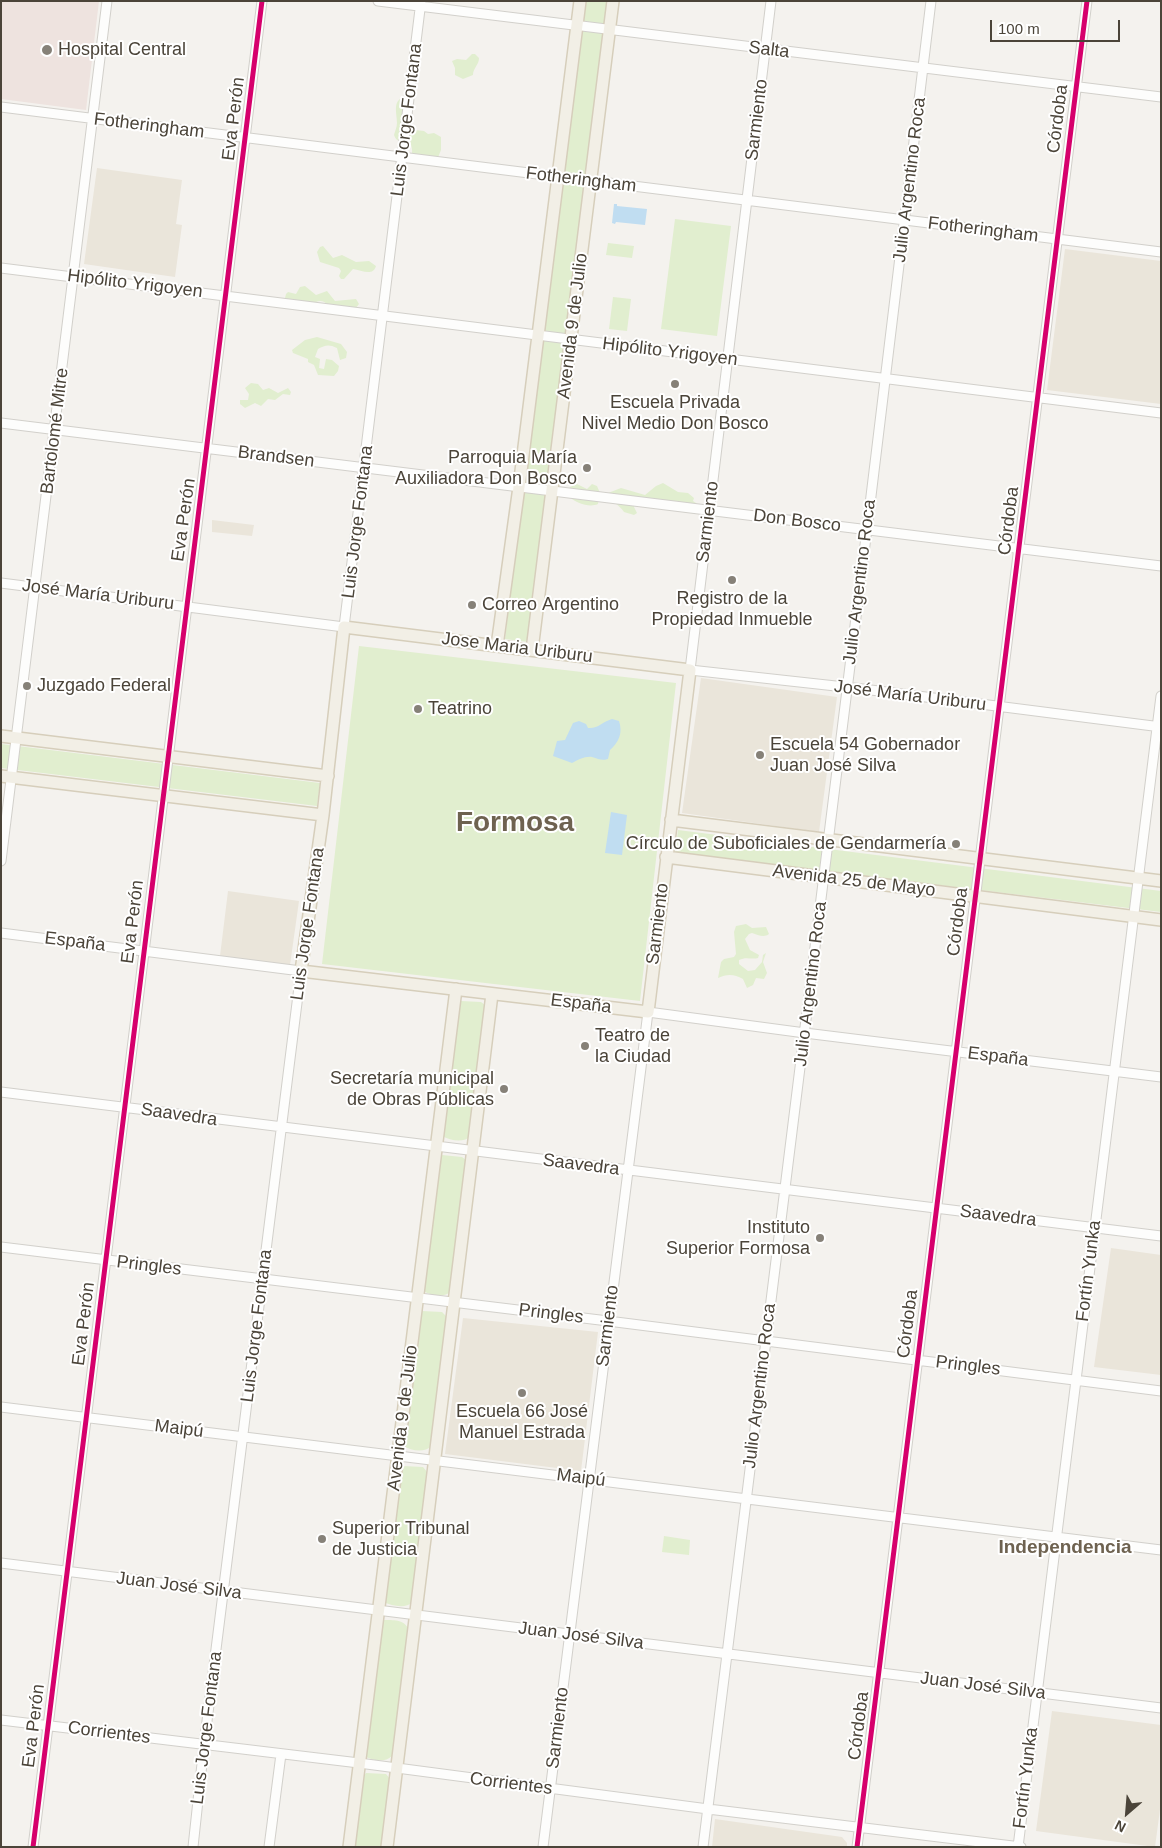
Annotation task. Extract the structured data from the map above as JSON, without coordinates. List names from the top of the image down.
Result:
{
  "streets": {
    "main road": [
      "Luis Jorge Fontana",
      "Sarmiento",
      "Avenida 9 de Julio",
      "Jose Maria Uriburu",
      "Avenida 25 de Mayo",
      "España"
    ],
    "street": [
      "Salta",
      "Eva Perón",
      "Córdoba",
      "Fotheringham",
      "Julio Argentino Roca",
      "Hipólito Yrigoyen",
      "Bartolomé Mitre",
      "Brandsen",
      "Don Bosco",
      "José María Uriburu",
      "Saavedra",
      "Pringles",
      "Fortín Yunka",
      "Maipú",
      "Juan José Silva",
      "Corrientes"
    ]
  },
  "crossings": [
    ["Salta", "Córdoba"],
    ["Salta", "Luis Jorge Fontana"],
    ["Salta", "Sarmiento"],
    ["Salta", "Julio Argentino Roca"],
    ["Salta", "Avenida 9 de Julio"],
    ["Eva Perón", "Fotheringham"],
    ["Eva Perón", "Hipólito Yrigoyen"],
    ["Eva Perón", "Brandsen"],
    ["Eva Perón", "José María Uriburu"],
    ["Eva Perón", "España"],
    ["Eva Perón", "Saavedra"],
    ["Eva Perón", "Pringles"],
    ["Eva Perón", "Maipú"],
    ["Eva Perón", "Juan José Silva"],
    ["Eva Perón", "Corrientes"],
    ["Córdoba", "Fotheringham"],
    ["Córdoba", "Hipólito Yrigoyen"],
    ["Córdoba", "Don Bosco"],
    ["Córdoba", "José María Uriburu"],
    ["Córdoba", "Avenida 25 de Mayo"],
    ["Córdoba", "España"],
    ["Córdoba", "Saavedra"],
    ["Córdoba", "Pringles"],
    ["Córdoba", "Maipú"],
    ["Córdoba", "Juan José Silva"],
    ["Córdoba", "Corrientes"],
    ["Luis Jorge Fontana", "Fotheringham"],
    ["Luis Jorge Fontana", "Hipólito Yrigoyen"],
    ["Luis Jorge Fontana", "Brandsen"],
    ["Luis Jorge Fontana", "José María Uriburu"],
    ["Luis Jorge Fontana", "Jose Maria Uriburu"],
    ["Luis Jorge Fontana", "España"],
    ["Luis Jorge Fontana", "Saavedra"],
    ["Luis Jorge Fontana", "Pringles"],
    ["Luis Jorge Fontana", "Maipú"],
    ["Luis Jorge Fontana", "Juan José Silva"],
    ["Luis Jorge Fontana", "Corrientes"],
    ["Sarmiento", "Fotheringham"],
    ["Sarmiento", "Hipólito Yrigoyen"],
    ["Sarmiento", "Don Bosco"],
    ["Sarmiento", "José María Uriburu"],
    ["Sarmiento", "Jose Maria Uriburu"],
    ["Sarmiento", "Avenida 25 de Mayo"],
    ["Sarmiento", "España"],
    ["Sarmiento", "Saavedra"],
    ["Sarmiento", "Pringles"],
    ["Sarmiento", "Maipú"],
    ["Sarmiento", "Juan José Silva"],
    ["Sarmiento", "Corrientes"],
    ["Fotheringham", "Julio Argentino Roca"],
    ["Fotheringham", "Avenida 9 de Julio"],
    ["Fotheringham", "Bartolomé Mitre"],
    ["Julio Argentino Roca", "Hipólito Yrigoyen"],
    ["Julio Argentino Roca", "Don Bosco"],
    ["Julio Argentino Roca", "José María Uriburu"],
    ["Julio Argentino Roca", "Avenida 25 de Mayo"],
    ["Julio Argentino Roca", "España"],
    ["Julio Argentino Roca", "Saavedra"],
    ["Julio Argentino Roca", "Pringles"],
    ["Julio Argentino Roca", "Maipú"],
    ["Julio Argentino Roca", "Juan José Silva"],
    ["Julio Argentino Roca", "Corrientes"],
    ["Hipólito Yrigoyen", "Avenida 9 de Julio"],
    ["Hipólito Yrigoyen", "Bartolomé Mitre"],
    ["Avenida 9 de Julio", "Brandsen"],
    ["Avenida 9 de Julio", "Don Bosco"],
    ["Avenida 9 de Julio", "Jose Maria Uriburu"],
    ["Avenida 9 de Julio", "España"],
    ["Avenida 9 de Julio", "Saavedra"],
    ["Avenida 9 de Julio", "Pringles"],
    ["Avenida 9 de Julio", "Maipú"],
    ["Avenida 9 de Julio", "Juan José Silva"],
    ["Avenida 9 de Julio", "Corrientes"],
    ["Bartolomé Mitre", "Brandsen"],
    ["Bartolomé Mitre", "José María Uriburu"],
    ["Brandsen", "Don Bosco"],
    ["José María Uriburu", "Jose Maria Uriburu"],
    ["José María Uriburu", "Fortín Yunka"],
    ["Avenida 25 de Mayo", "Fortín Yunka"],
    ["España", "Fortín Yunka"],
    ["Saavedra", "Fortín Yunka"],
    ["Pringles", "Fortín Yunka"],
    ["Fortín Yunka", "Maipú"],
    ["Fortín Yunka", "Juan José Silva"],
    ["Fortín Yunka", "Corrientes"]
  ],
  "districts": ["Formosa", "Independencia"],
  "places": [
    "Hospital Central",
    "Escuela Privada Nivel Medio Don Bosco",
    "Parroquia María Auxiliadora Don Bosco",
    "Registro de la Propiedad Inmueble",
    "Correo Argentino",
    "Juzgado Federal",
    "Teatrino",
    "Escuela 54 Gobernador Juan José Silva",
    "Círculo de Suboficiales de Gendarmería",
    "Teatro de la Ciudad",
    "Secretaría municipal de Obras Públicas",
    "Instituto Superior Formosa",
    "Escuela 66 José Manuel Estrada",
    "Superior Tribunal de Justicia"
  ],
  "scale_bar": "100 m",
  "north": "bottom left"
}
